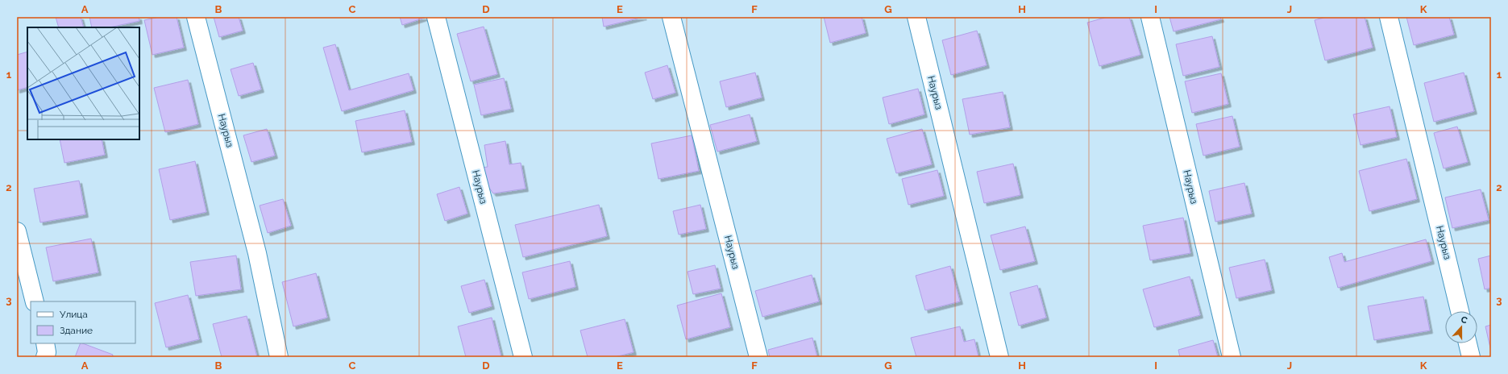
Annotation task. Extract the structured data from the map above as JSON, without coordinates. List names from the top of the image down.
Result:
{
  "streets": {
    "street": ["Наурыз"]
  },
  "legend": ["Улица", "Здание"],
  "north": "top",
  "grid": {
    "columns": [
      "A",
      "B",
      "C",
      "D",
      "E",
      "F",
      "G",
      "H",
      "I",
      "J",
      "K"
    ],
    "rows": ["1", "2", "3"]
  }
}
